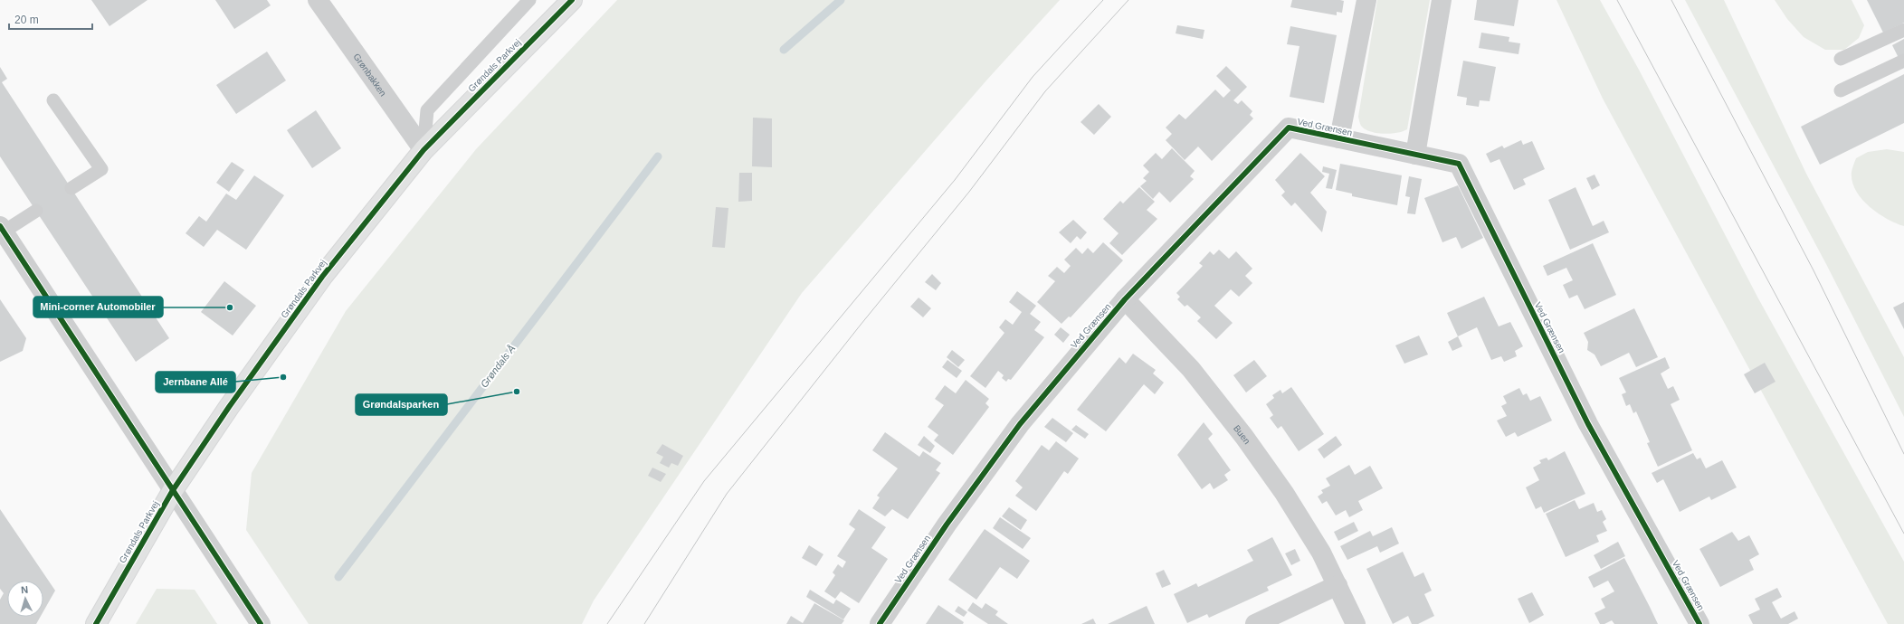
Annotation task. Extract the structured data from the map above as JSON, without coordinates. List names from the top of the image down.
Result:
{
  "streets": {
    "main road": ["Grøndals Parkvej"],
    "street": ["Grønbakken", "Ved Grænsen", "Buen"]
  },
  "crossings": [
    ["Grøndals Parkvej", "Grønbakken"],
    ["Ved Grænsen", "Buen"]
  ],
  "water": ["Grøndals Å"],
  "places": ["Mini-corner Automobiler", "Jernbane Allé", "Grøndalsparken"],
  "scale_bar": "20 m",
  "north": "top"
}
